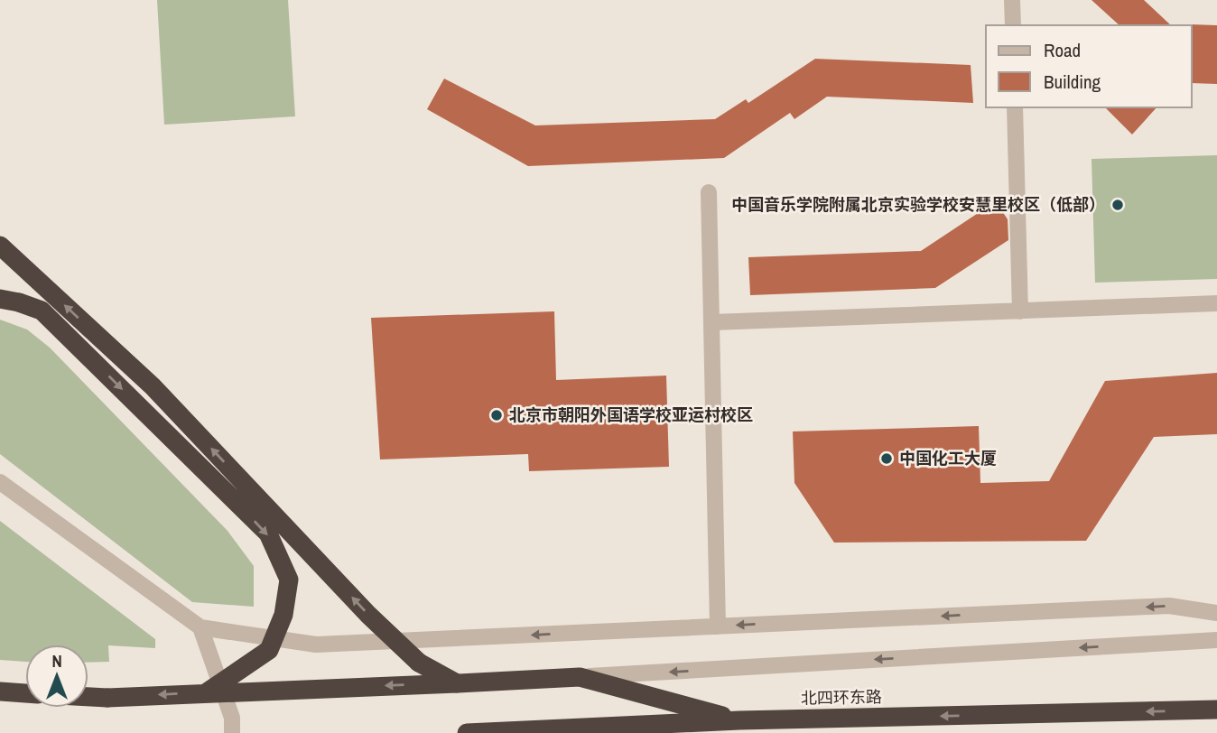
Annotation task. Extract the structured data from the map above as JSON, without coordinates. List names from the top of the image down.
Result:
{
  "streets": {
    "highway": ["北四环东路"]
  },
  "one_way": ["北四环东路"],
  "places": ["中国音乐学院附属北京实验学校安慧里校区（低部）", "北京市朝阳外国语学校亚运村校区", "中国化工大厦"],
  "legend": ["Road", "Building"],
  "north": "top"
}
